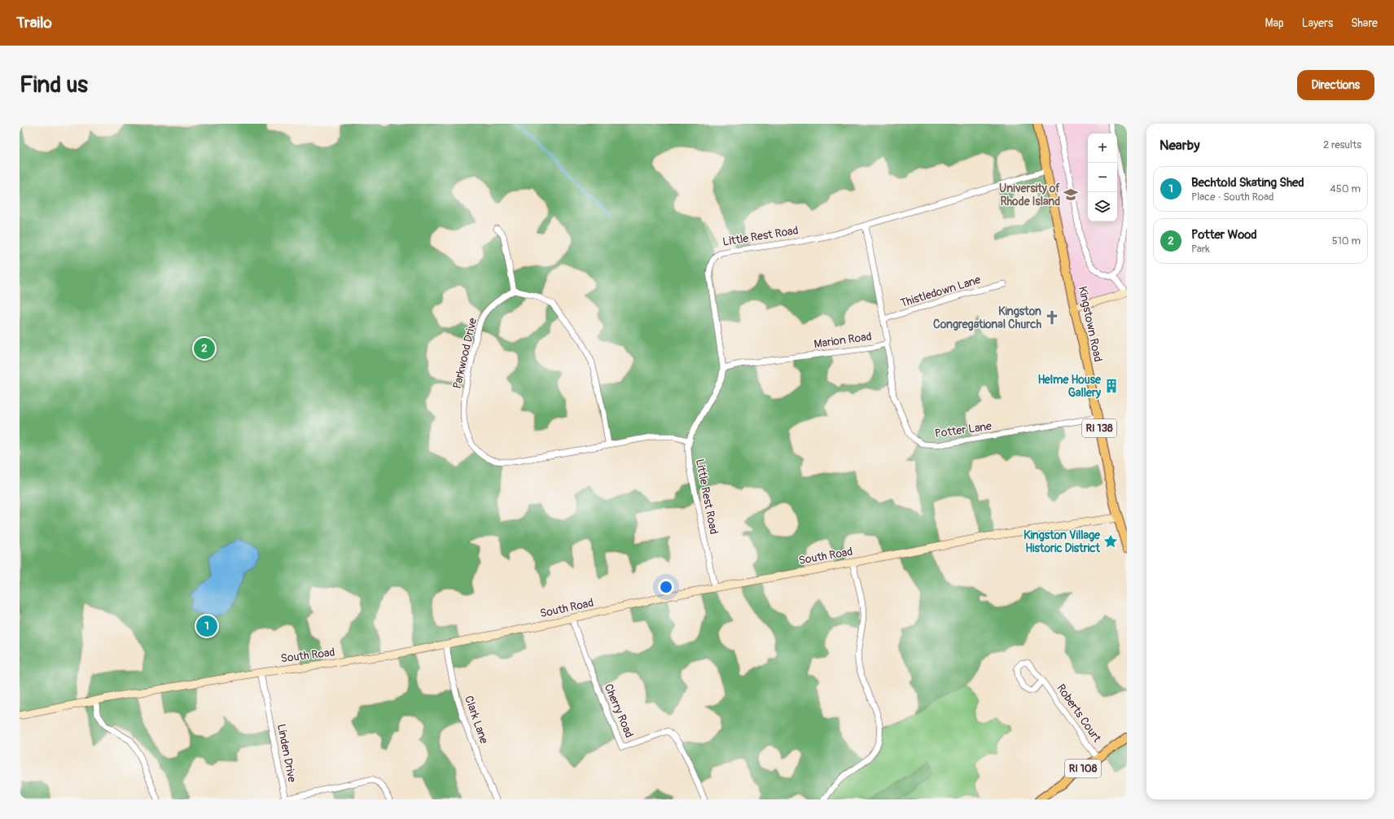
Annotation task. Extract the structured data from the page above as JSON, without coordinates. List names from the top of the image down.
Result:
{
  "streets": {
    "main road": ["Kingstown Road", "RI 138", "RI 108"],
    "street": [
      "Little Rest Road",
      "Thistledown Lane",
      "Marion Road",
      "Parkwood Drive",
      "Potter Lane",
      "South Road",
      "Cherry Road",
      "Roberts Court",
      "Clark Lane",
      "Linden Drive"
    ]
  },
  "crossings": [
    ["Little Rest Road", "Kingstown Road"],
    ["Little Rest Road", "Marion Road"],
    ["Little Rest Road", "Parkwood Drive"],
    ["Little Rest Road", "South Road"],
    ["Thistledown Lane", "Marion Road"],
    ["Kingstown Road", "Potter Lane"],
    ["Kingstown Road", "South Road"],
    ["Marion Road", "Potter Lane"],
    ["South Road", "Cherry Road"],
    ["South Road", "Clark Lane"],
    ["South Road", "Linden Drive"],
    ["Roberts Court", "RI 108"]
  ],
  "places": {
    "school or university": ["University of Rhode Island"],
    "church": ["Kingston Congregational Church"],
    "building": ["Helme House Gallery"],
    "place": ["Kingston Village Historic District"]
  },
  "page": {
    "header": "Trailo",
    "nav": ["Map", "Layers", "Share"],
    "buttons": "Directions",
    "title": "Find us",
    "heading": ["Nearby", "2 results"],
    "map_buttons": ["+", "−"],
    "list": [
      {
        "mark": "1",
        "name": "Bechtold Skating Shed",
        "note": "Place · South Road",
        "value": "450 m"
      },
      {
        "mark": "2",
        "name": "Potter Wood",
        "note": "Park",
        "value": "510 m"
      }
    ],
    "pins": ["2", "1"]
  }
}
